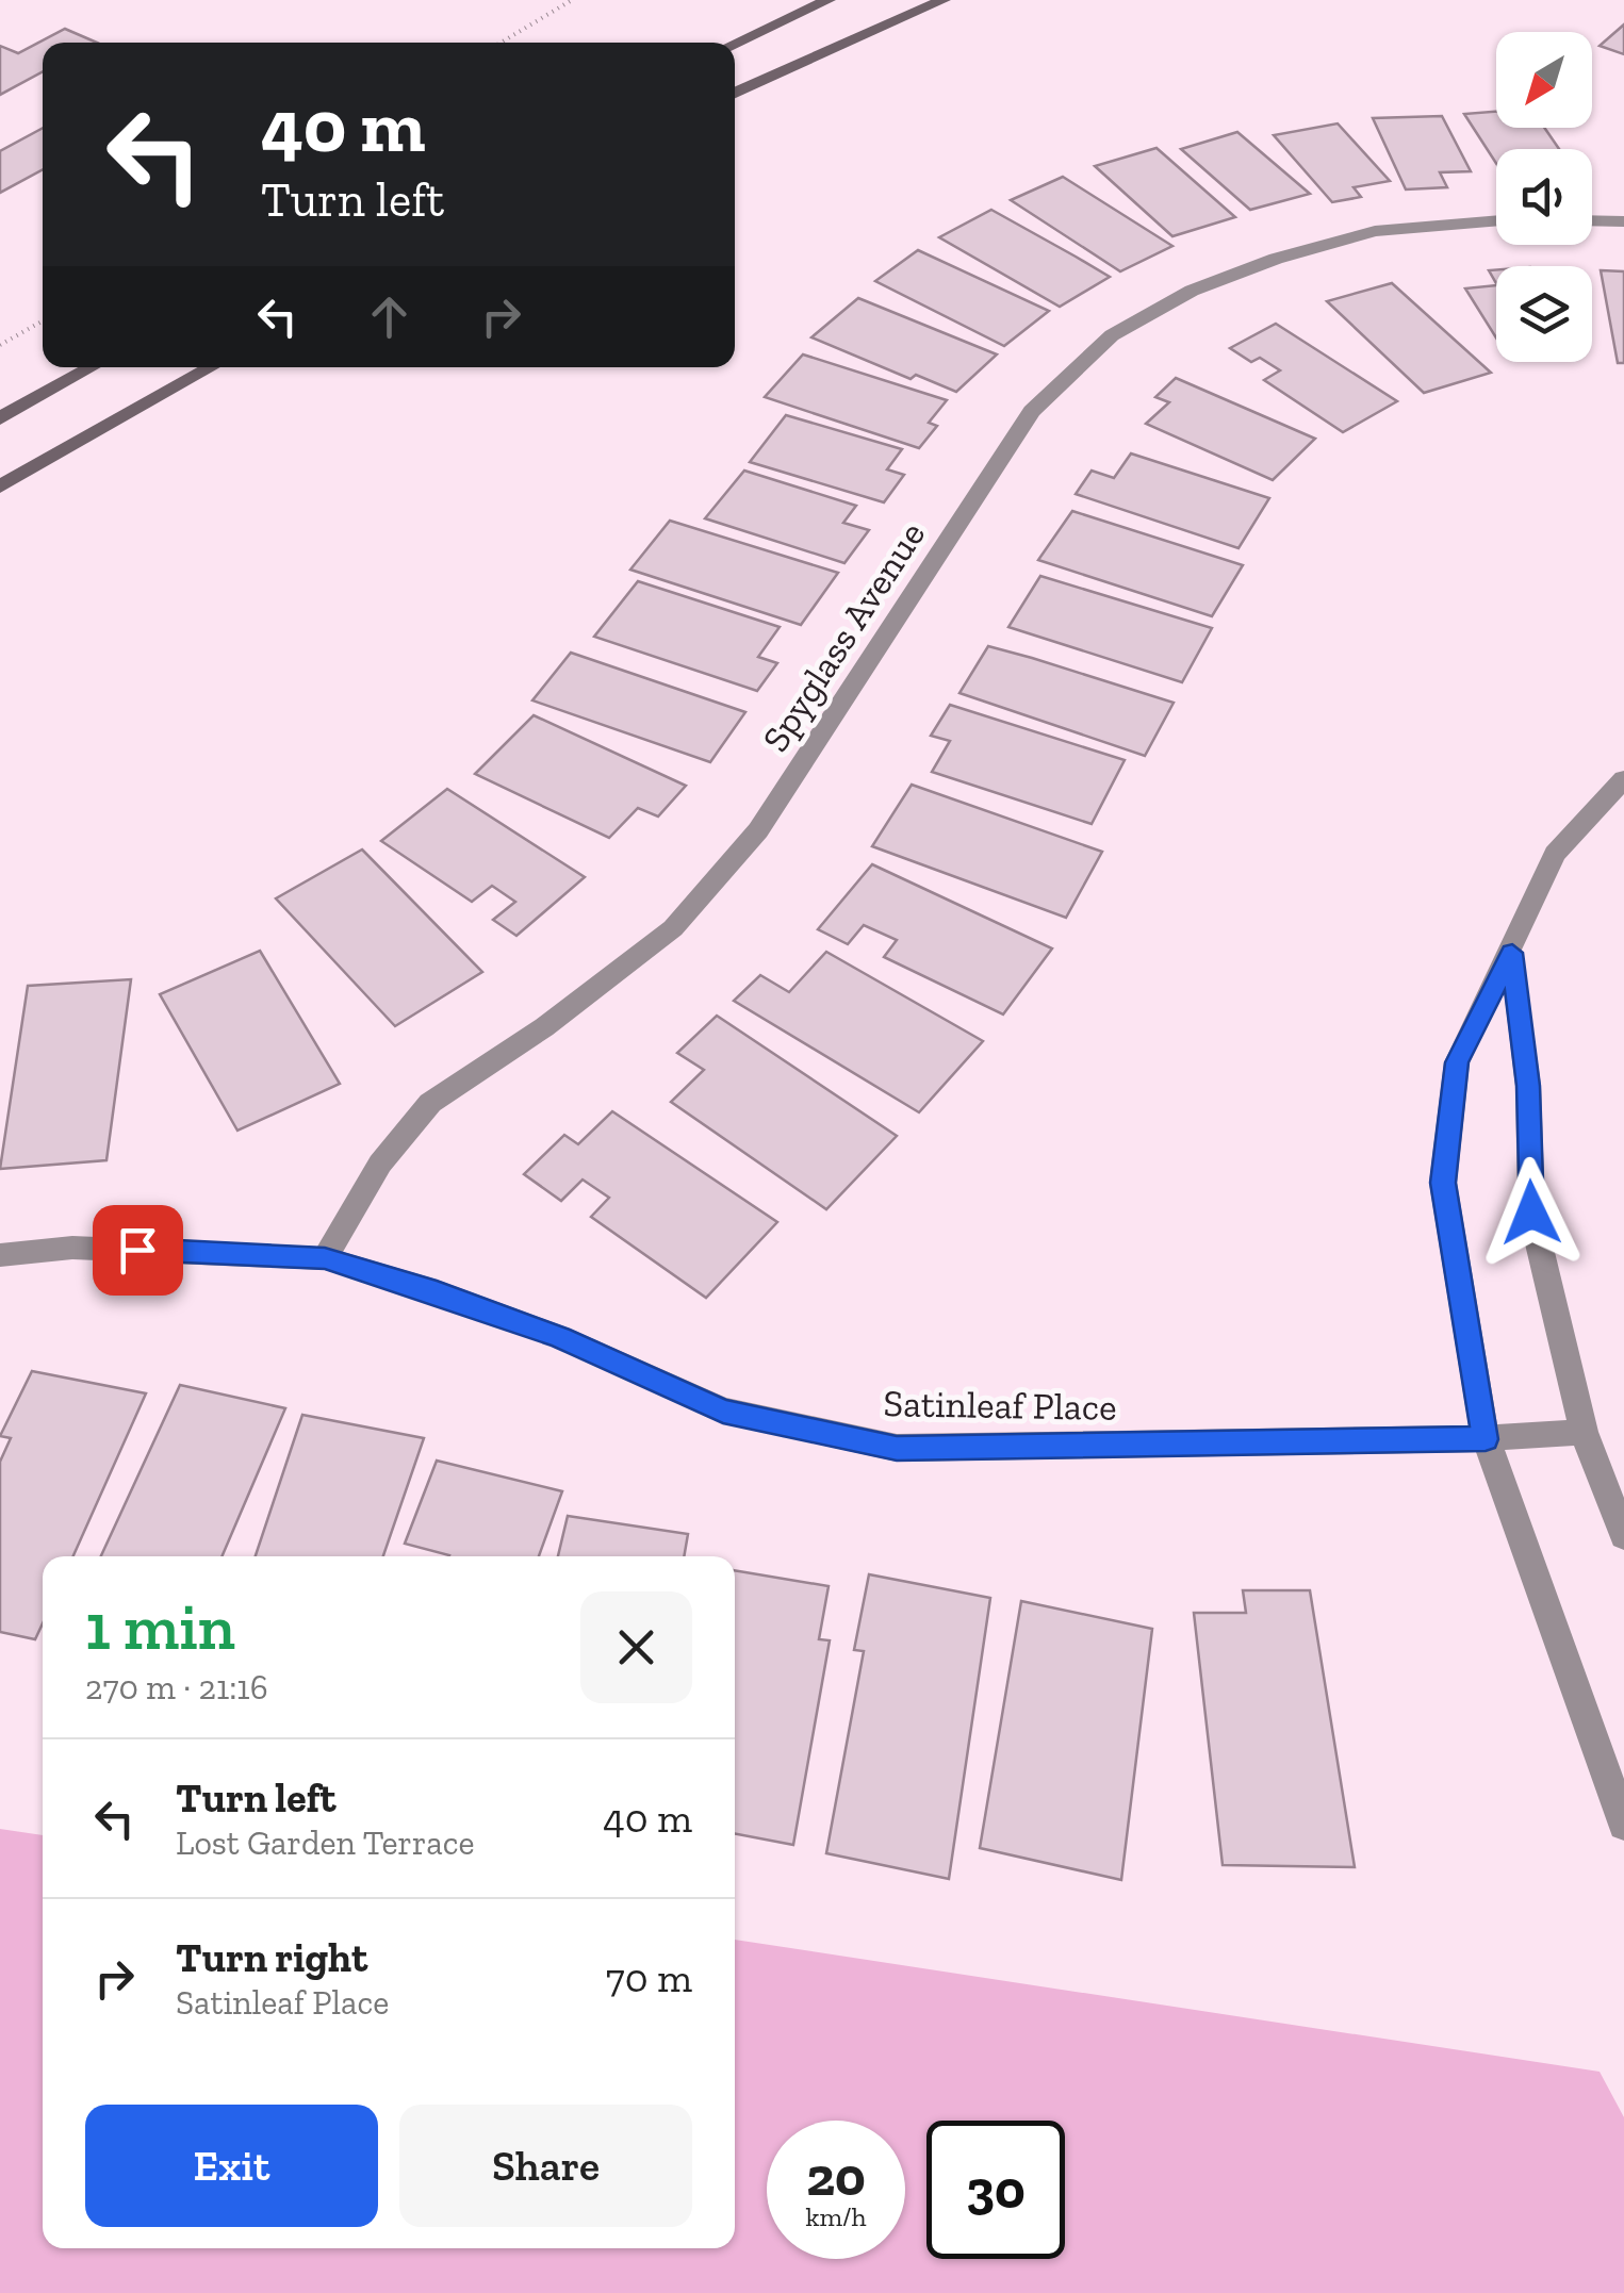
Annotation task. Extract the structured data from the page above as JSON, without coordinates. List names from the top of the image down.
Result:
{
  "streets": {
    "street": ["Spyglass Avenue", "Satinleaf Place"]
  },
  "crossings": [
    ["Spyglass Avenue", "Satinleaf Place"]
  ],
  "north": "bottom left",
  "page": {
    "turn": ["40 m", "Turn left"],
    "heading": ["1 min", "270 m · 21:16"],
    "list": [
      {
        "name": "Turn left",
        "note": "Lost Garden Terrace",
        "value": "40 m"
      },
      {
        "name": "Turn right",
        "note": "Satinleaf Place",
        "value": "70 m"
      }
    ],
    "buttons": ["Exit", "Share"],
    "speed": "20 km/h",
    "limit": "30"
  }
}
